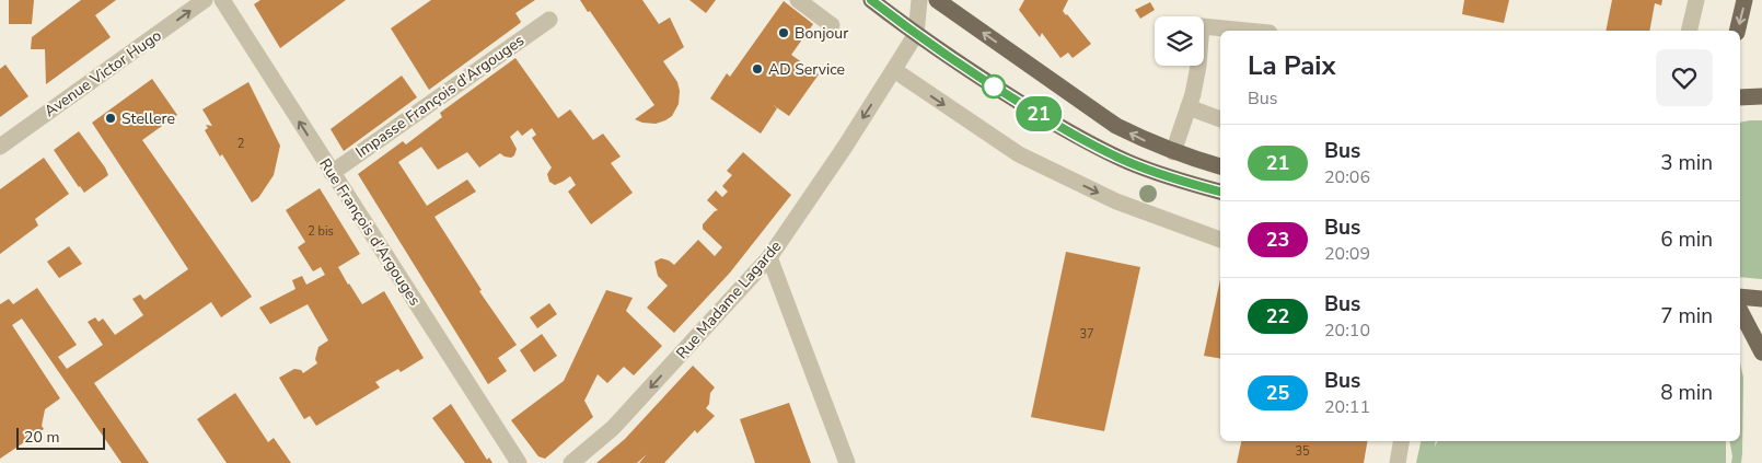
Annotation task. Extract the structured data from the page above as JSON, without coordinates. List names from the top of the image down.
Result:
{
  "streets": {
    "street": [
      "Avenue Victor Hugo",
      "Impasse François d'Argouges",
      "Rue François d'Argouges",
      "Rue Madame Lagarde"
    ]
  },
  "crossings": [
    ["Impasse François d'Argouges", "Rue François d'Argouges"]
  ],
  "one_way": ["Avenue Victor Hugo", "Rue François d'Argouges", "Rue Madame Lagarde"],
  "places": ["Bonjour", "AD Service", "Stellere"],
  "lines": ["bus line 21"],
  "house_numbers": [
    "2",
    "2 bis",
    "37",
    "35"
  ],
  "scale_bar": "20 m",
  "page": {
    "on_map": "21",
    "heading": ["La Paix", "Bus"],
    "list": [
      {
        "mark": "21",
        "name": "Bus",
        "note": "20:06",
        "value": "3 min"
      },
      {
        "mark": "23",
        "name": "Bus",
        "note": "20:09",
        "value": "6 min"
      },
      {
        "mark": "22",
        "name": "Bus",
        "note": "20:10",
        "value": "7 min"
      },
      {
        "mark": "25",
        "name": "Bus",
        "note": "20:11",
        "value": "8 min"
      }
    ],
    "scale": "20 m"
  }
}
